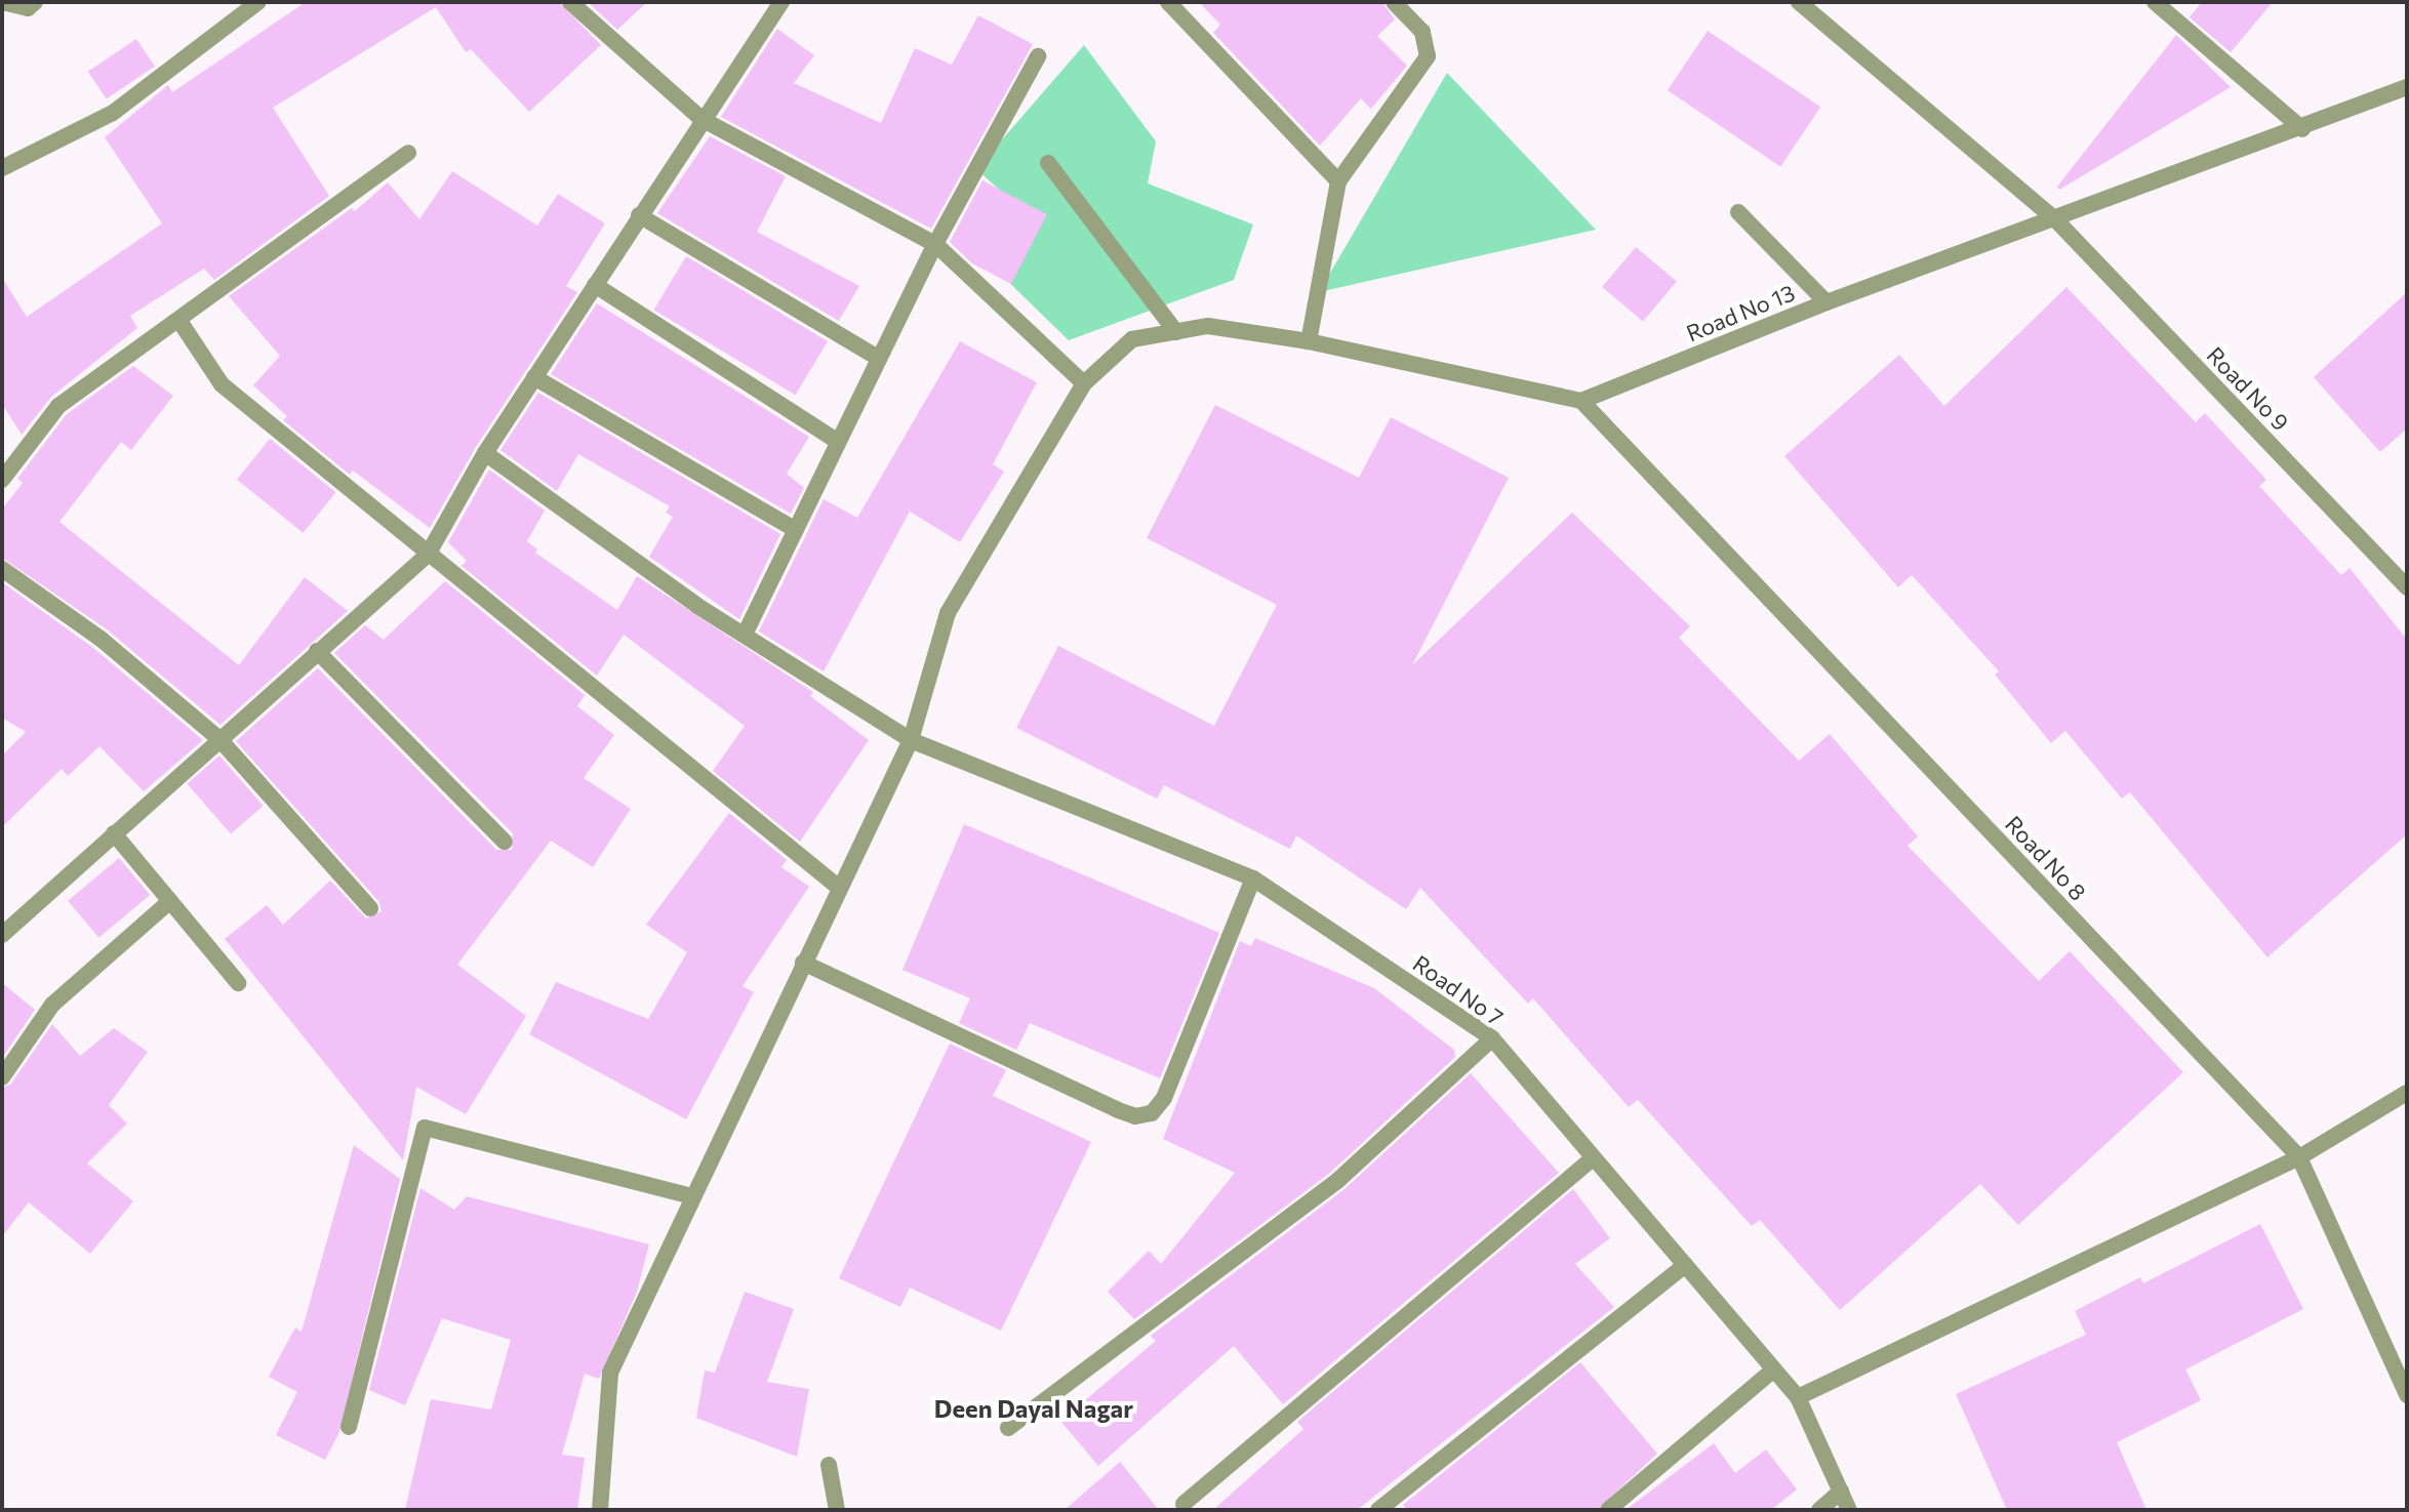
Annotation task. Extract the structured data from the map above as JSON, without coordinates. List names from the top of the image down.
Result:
{
  "streets": {
    "street": [
      "Road No 13",
      "Road No 9",
      "Road No 8",
      "Road No 7"
    ]
  },
  "crossings": [
    ["Road No 13", "Road No 9"],
    ["Road No 13", "Road No 8"]
  ],
  "districts": ["Deen Dayal Nagar"]
}
